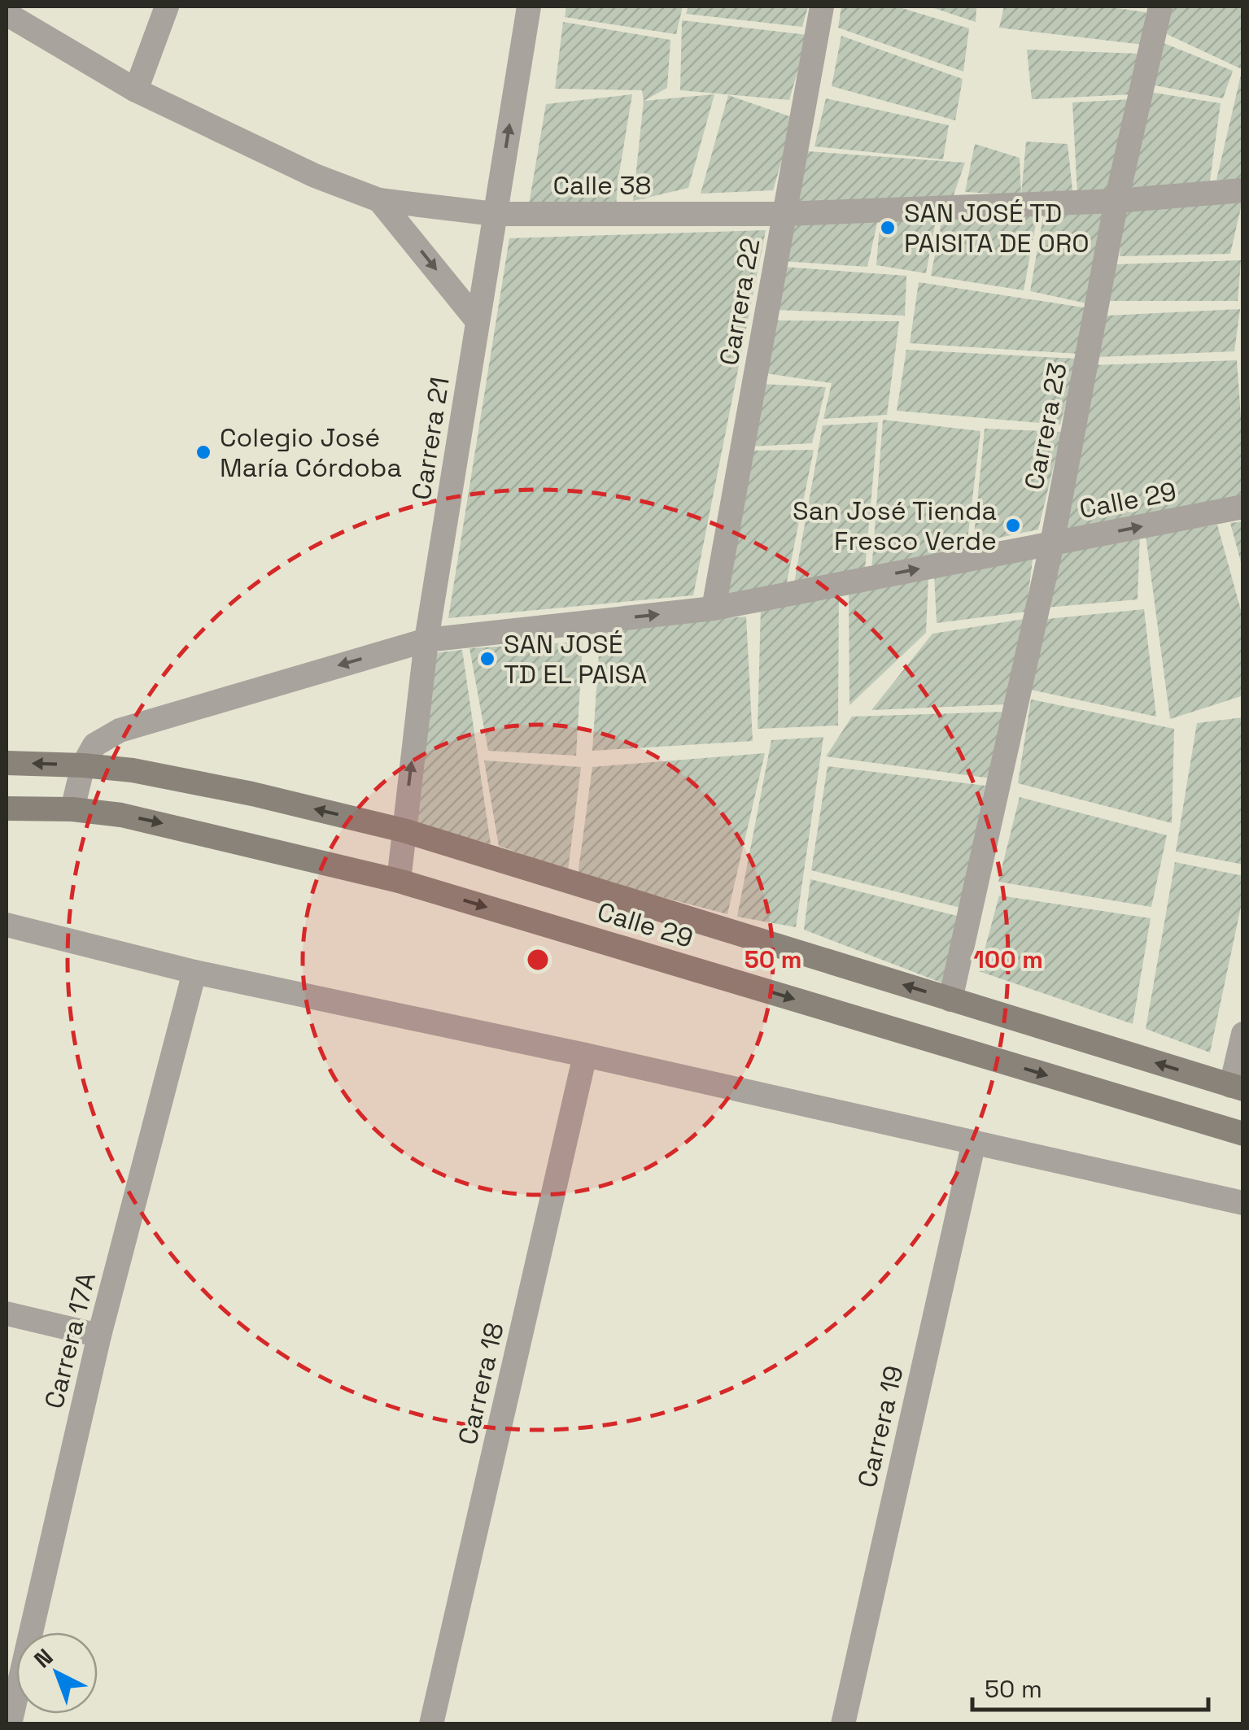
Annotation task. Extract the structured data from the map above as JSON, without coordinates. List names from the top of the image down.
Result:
{
  "streets": {
    "main road": ["Calle 29"],
    "street": [
      "Calle 38",
      "Carrera 22",
      "Carrera 23",
      "Carrera 21",
      "Carrera 17A",
      "Carrera 18",
      "Carrera 19"
    ]
  },
  "crossings": [
    ["Calle 38", "Carrera 22"],
    ["Calle 38", "Carrera 23"],
    ["Calle 38", "Carrera 21"],
    ["Carrera 22", "Calle 29"],
    ["Carrera 23", "Calle 29"],
    ["Carrera 21", "Calle 29"]
  ],
  "one_way": ["Carrera 21"],
  "places": [
    "SAN JOSÉ TD PAISITA DE ORO",
    "Colegio José María Córdoba",
    "San José Tienda Fresco Verde",
    "SAN JOSÉ TD EL PAISA"
  ],
  "scale_bar": "50 m",
  "north": "top left",
  "rings": ["50 m", "100 m"]
}
